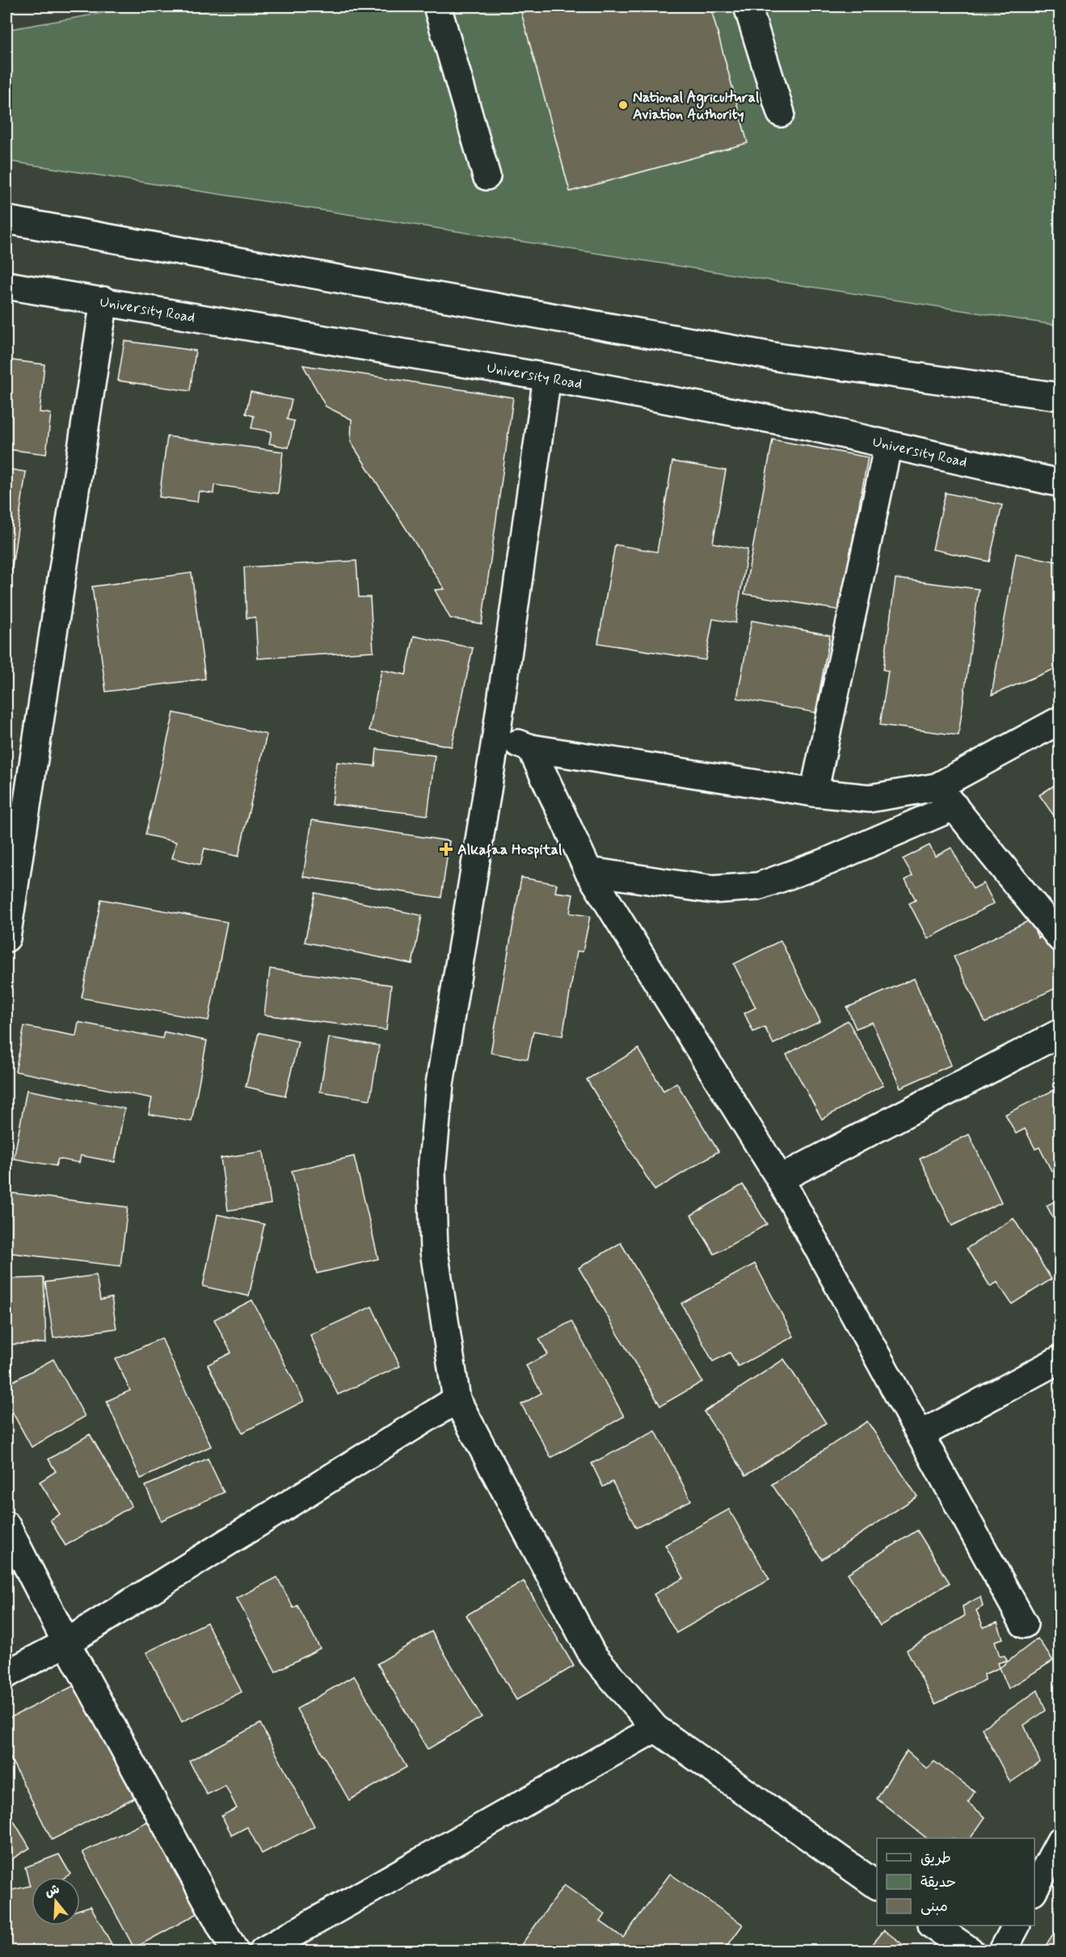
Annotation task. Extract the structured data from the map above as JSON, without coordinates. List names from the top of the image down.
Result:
{
  "streets": {
    "main road": ["University Road"]
  },
  "places": {
    "other": ["National Agricultural Aviation Authority"],
    "health": ["Alkafaa Hospital"]
  },
  "legend": ["طريق", "حديقة", "مبنى"],
  "north": "top"
}
